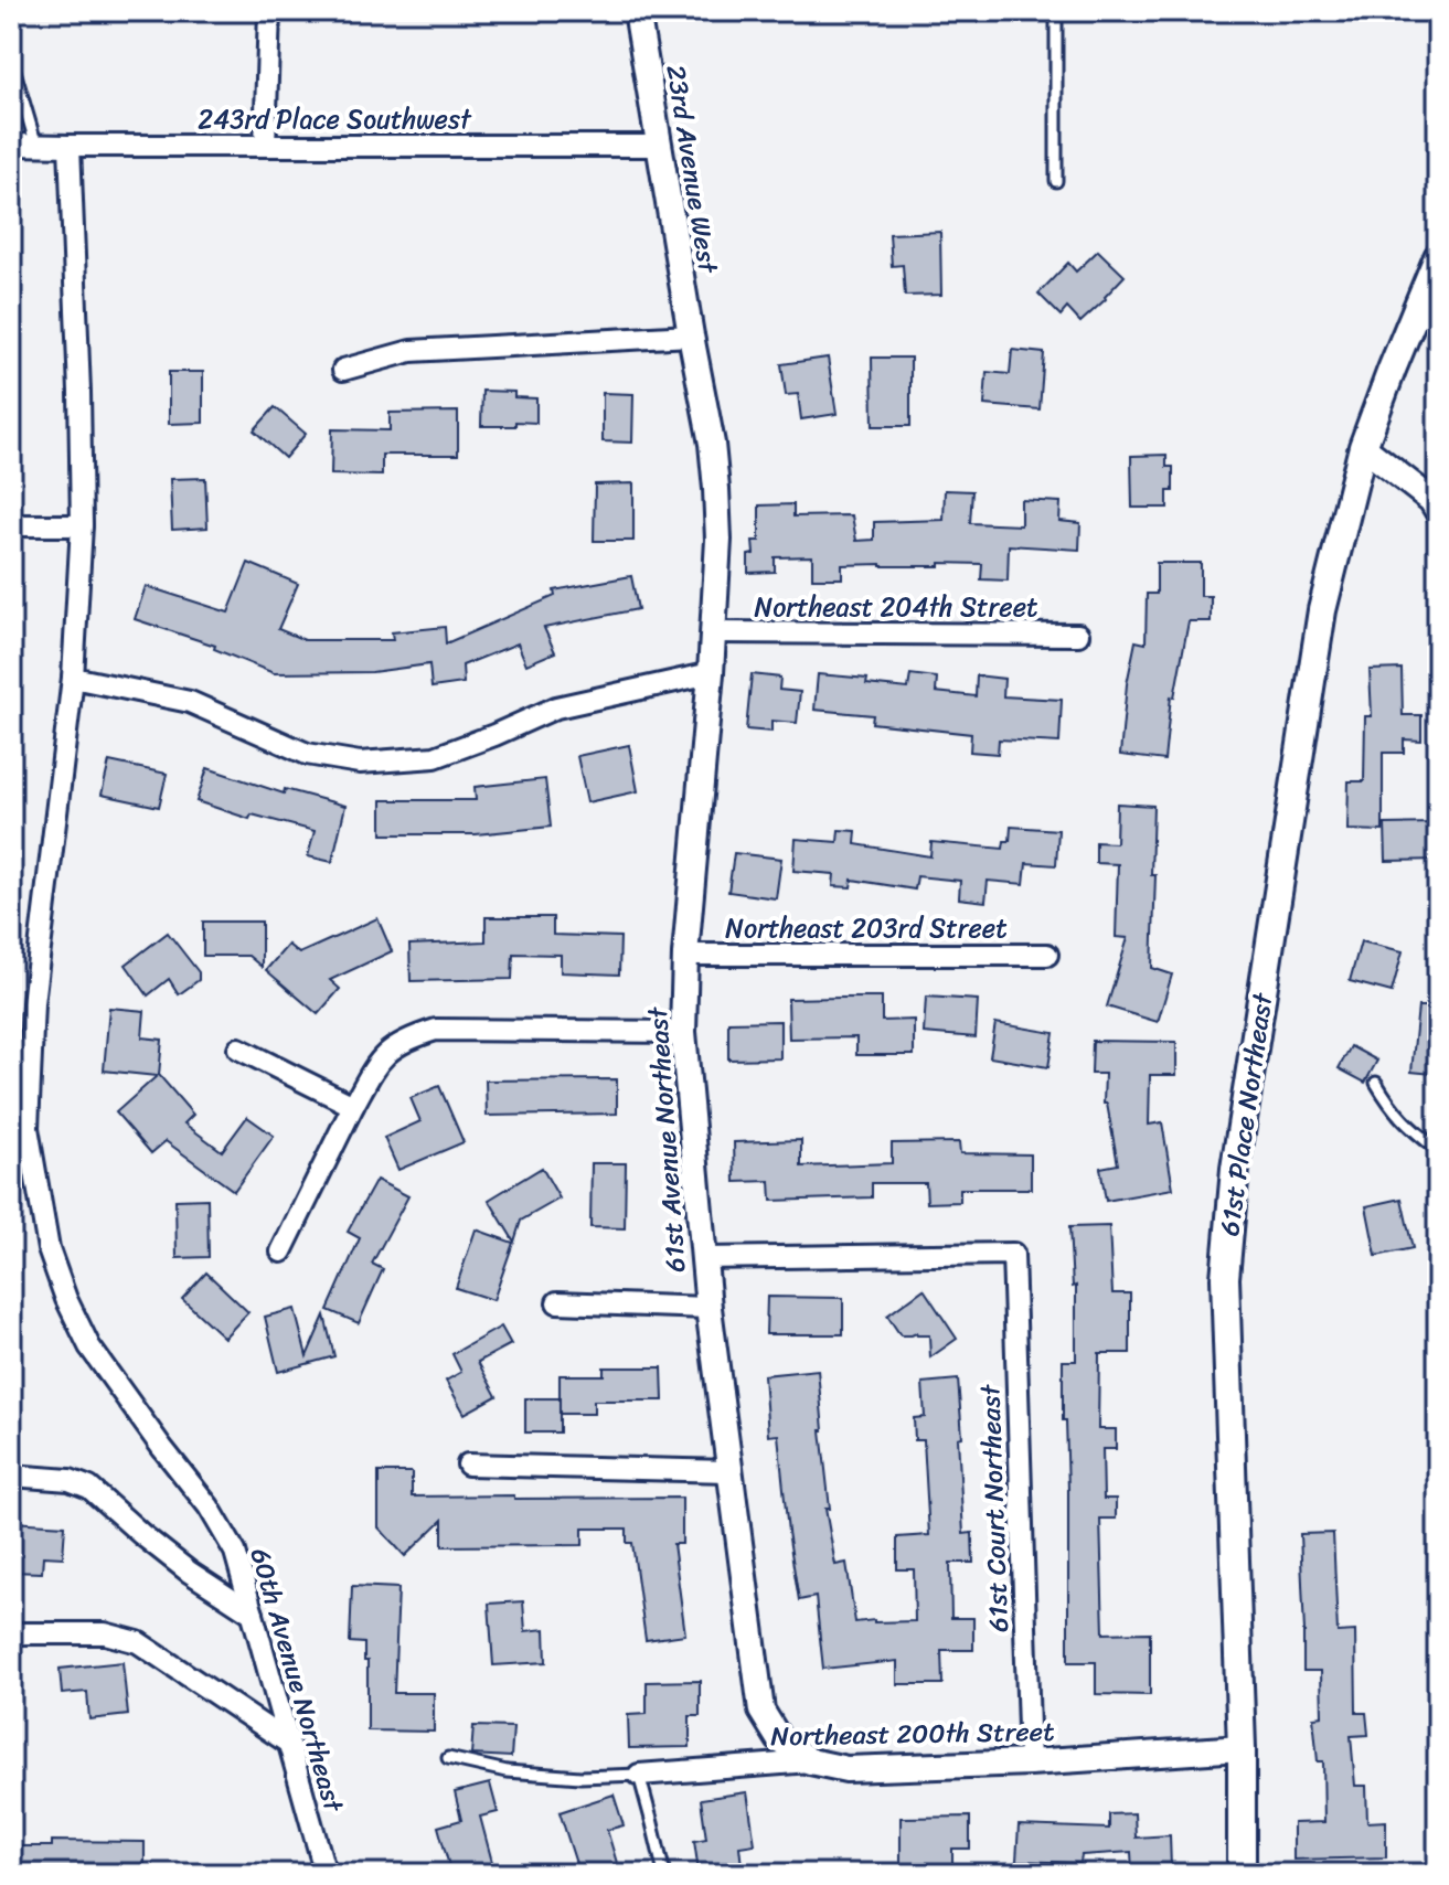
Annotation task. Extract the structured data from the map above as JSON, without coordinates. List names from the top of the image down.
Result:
{
  "streets": {
    "main road": ["61st Place Northeast"],
    "street": [
      "243rd Place Southwest",
      "23rd Avenue West",
      "Northeast 204th Street",
      "Northeast 203rd Street",
      "61st Avenue Northeast",
      "61st Court Northeast",
      "60th Avenue Northeast",
      "Northeast 200th Street"
    ]
  },
  "crossings": [
    ["243rd Place Southwest", "23rd Avenue West"],
    ["243rd Place Southwest", "60th Avenue Northeast"],
    ["23rd Avenue West", "61st Avenue Northeast"],
    ["Northeast 204th Street", "61st Avenue Northeast"],
    ["Northeast 203rd Street", "61st Avenue Northeast"],
    ["61st Place Northeast", "Northeast 200th Street"],
    ["61st Avenue Northeast", "61st Court Northeast"],
    ["61st Avenue Northeast", "Northeast 200th Street"],
    ["61st Court Northeast", "Northeast 200th Street"]
  ]
}
